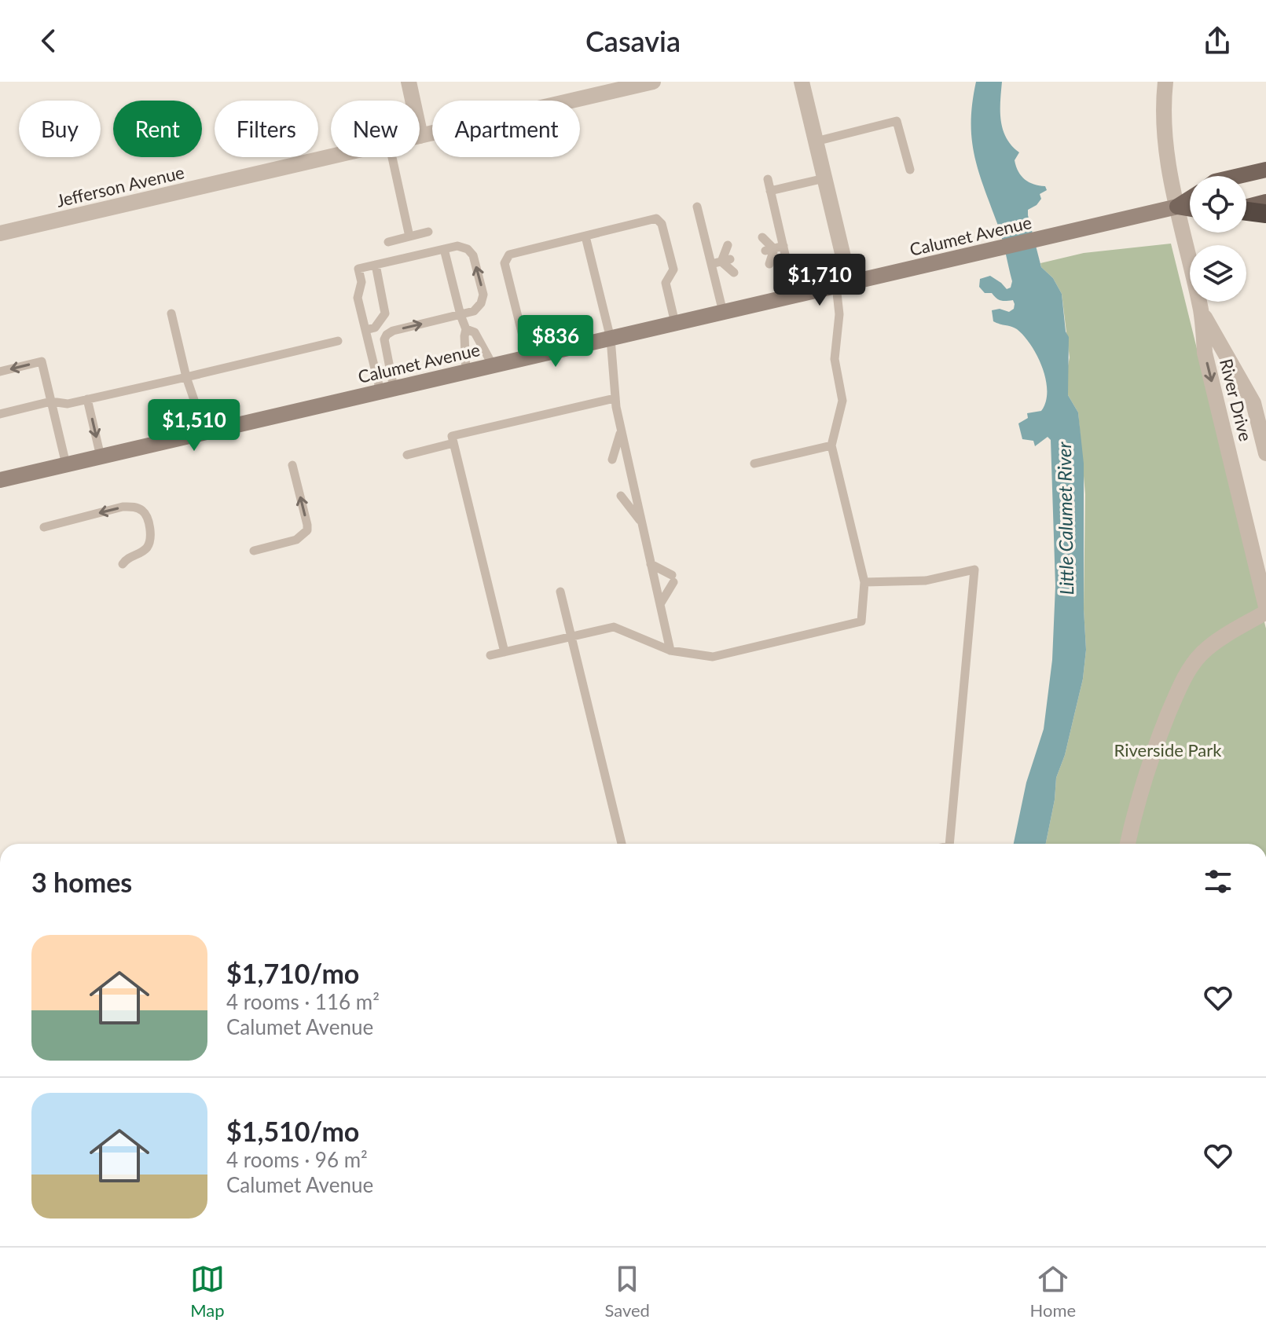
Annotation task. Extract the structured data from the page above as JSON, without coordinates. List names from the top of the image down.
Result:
{
  "streets": {
    "main road": ["Calumet Avenue"],
    "street": ["Jefferson Avenue", "River Drive"]
  },
  "crossings": [
    ["Calumet Avenue", "River Drive"]
  ],
  "water": ["Little Calumet River"],
  "parks": ["Riverside Park"],
  "page": {
    "header": "Casavia",
    "chip": [
      "Buy",
      "Rent",
      "Filters",
      "New",
      "Apartment"
    ],
    "price": ["$1,710", "$836", "$1,510"],
    "heading": "3 homes",
    "list": [
      {
        "name": "$1,710/mo",
        "note": "4 rooms · 116 m² · Calumet Avenue"
      },
      {
        "name": "$1,510/mo",
        "note": "4 rooms · 96 m² · Calumet Avenue"
      }
    ],
    "tabs": ["Map", "Saved", "Home"]
  }
}
